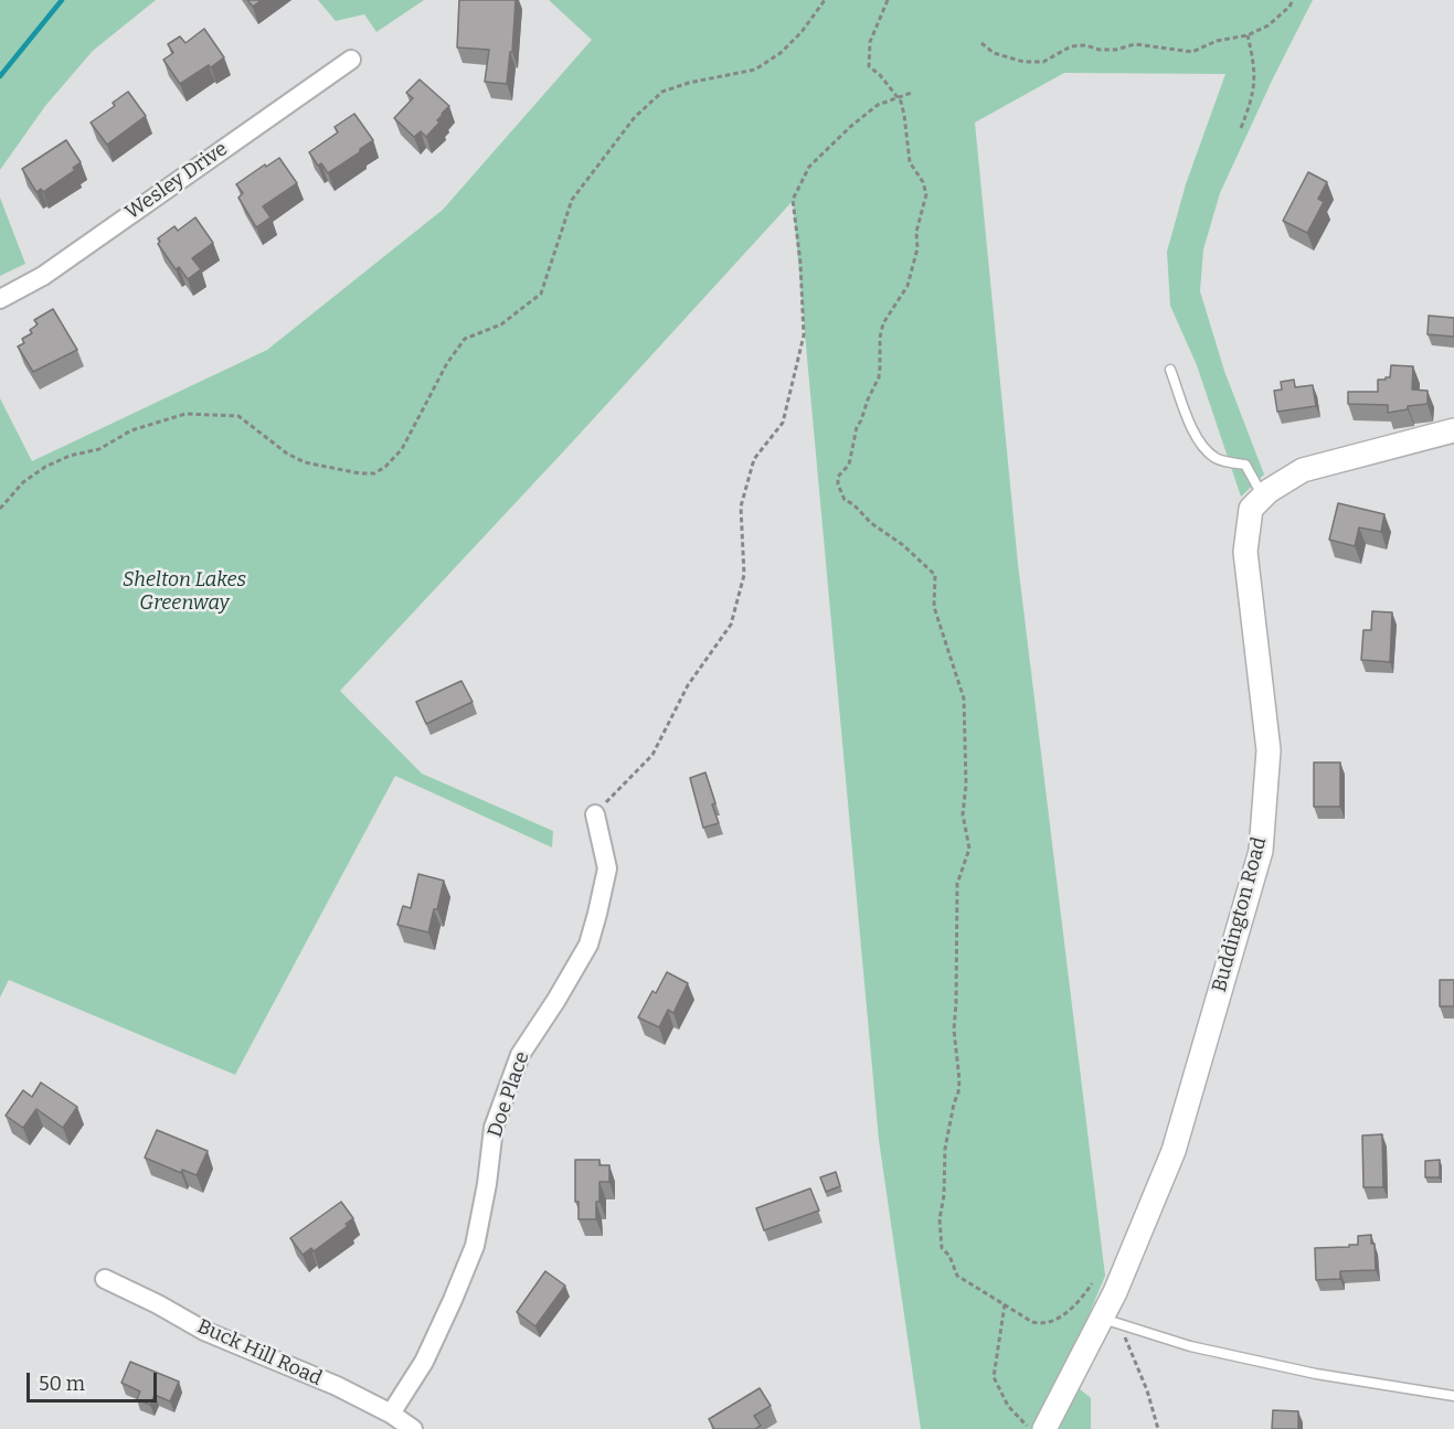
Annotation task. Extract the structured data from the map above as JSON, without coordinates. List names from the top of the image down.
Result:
{
  "streets": {
    "street": [
      "Wesley Drive",
      "Buddington Road",
      "Doe Place",
      "Buck Hill Road"
    ]
  },
  "crossings": [
    ["Doe Place", "Buck Hill Road"]
  ],
  "parks": ["Shelton Lakes Greenway"],
  "scale_bar": "50 m"
}
